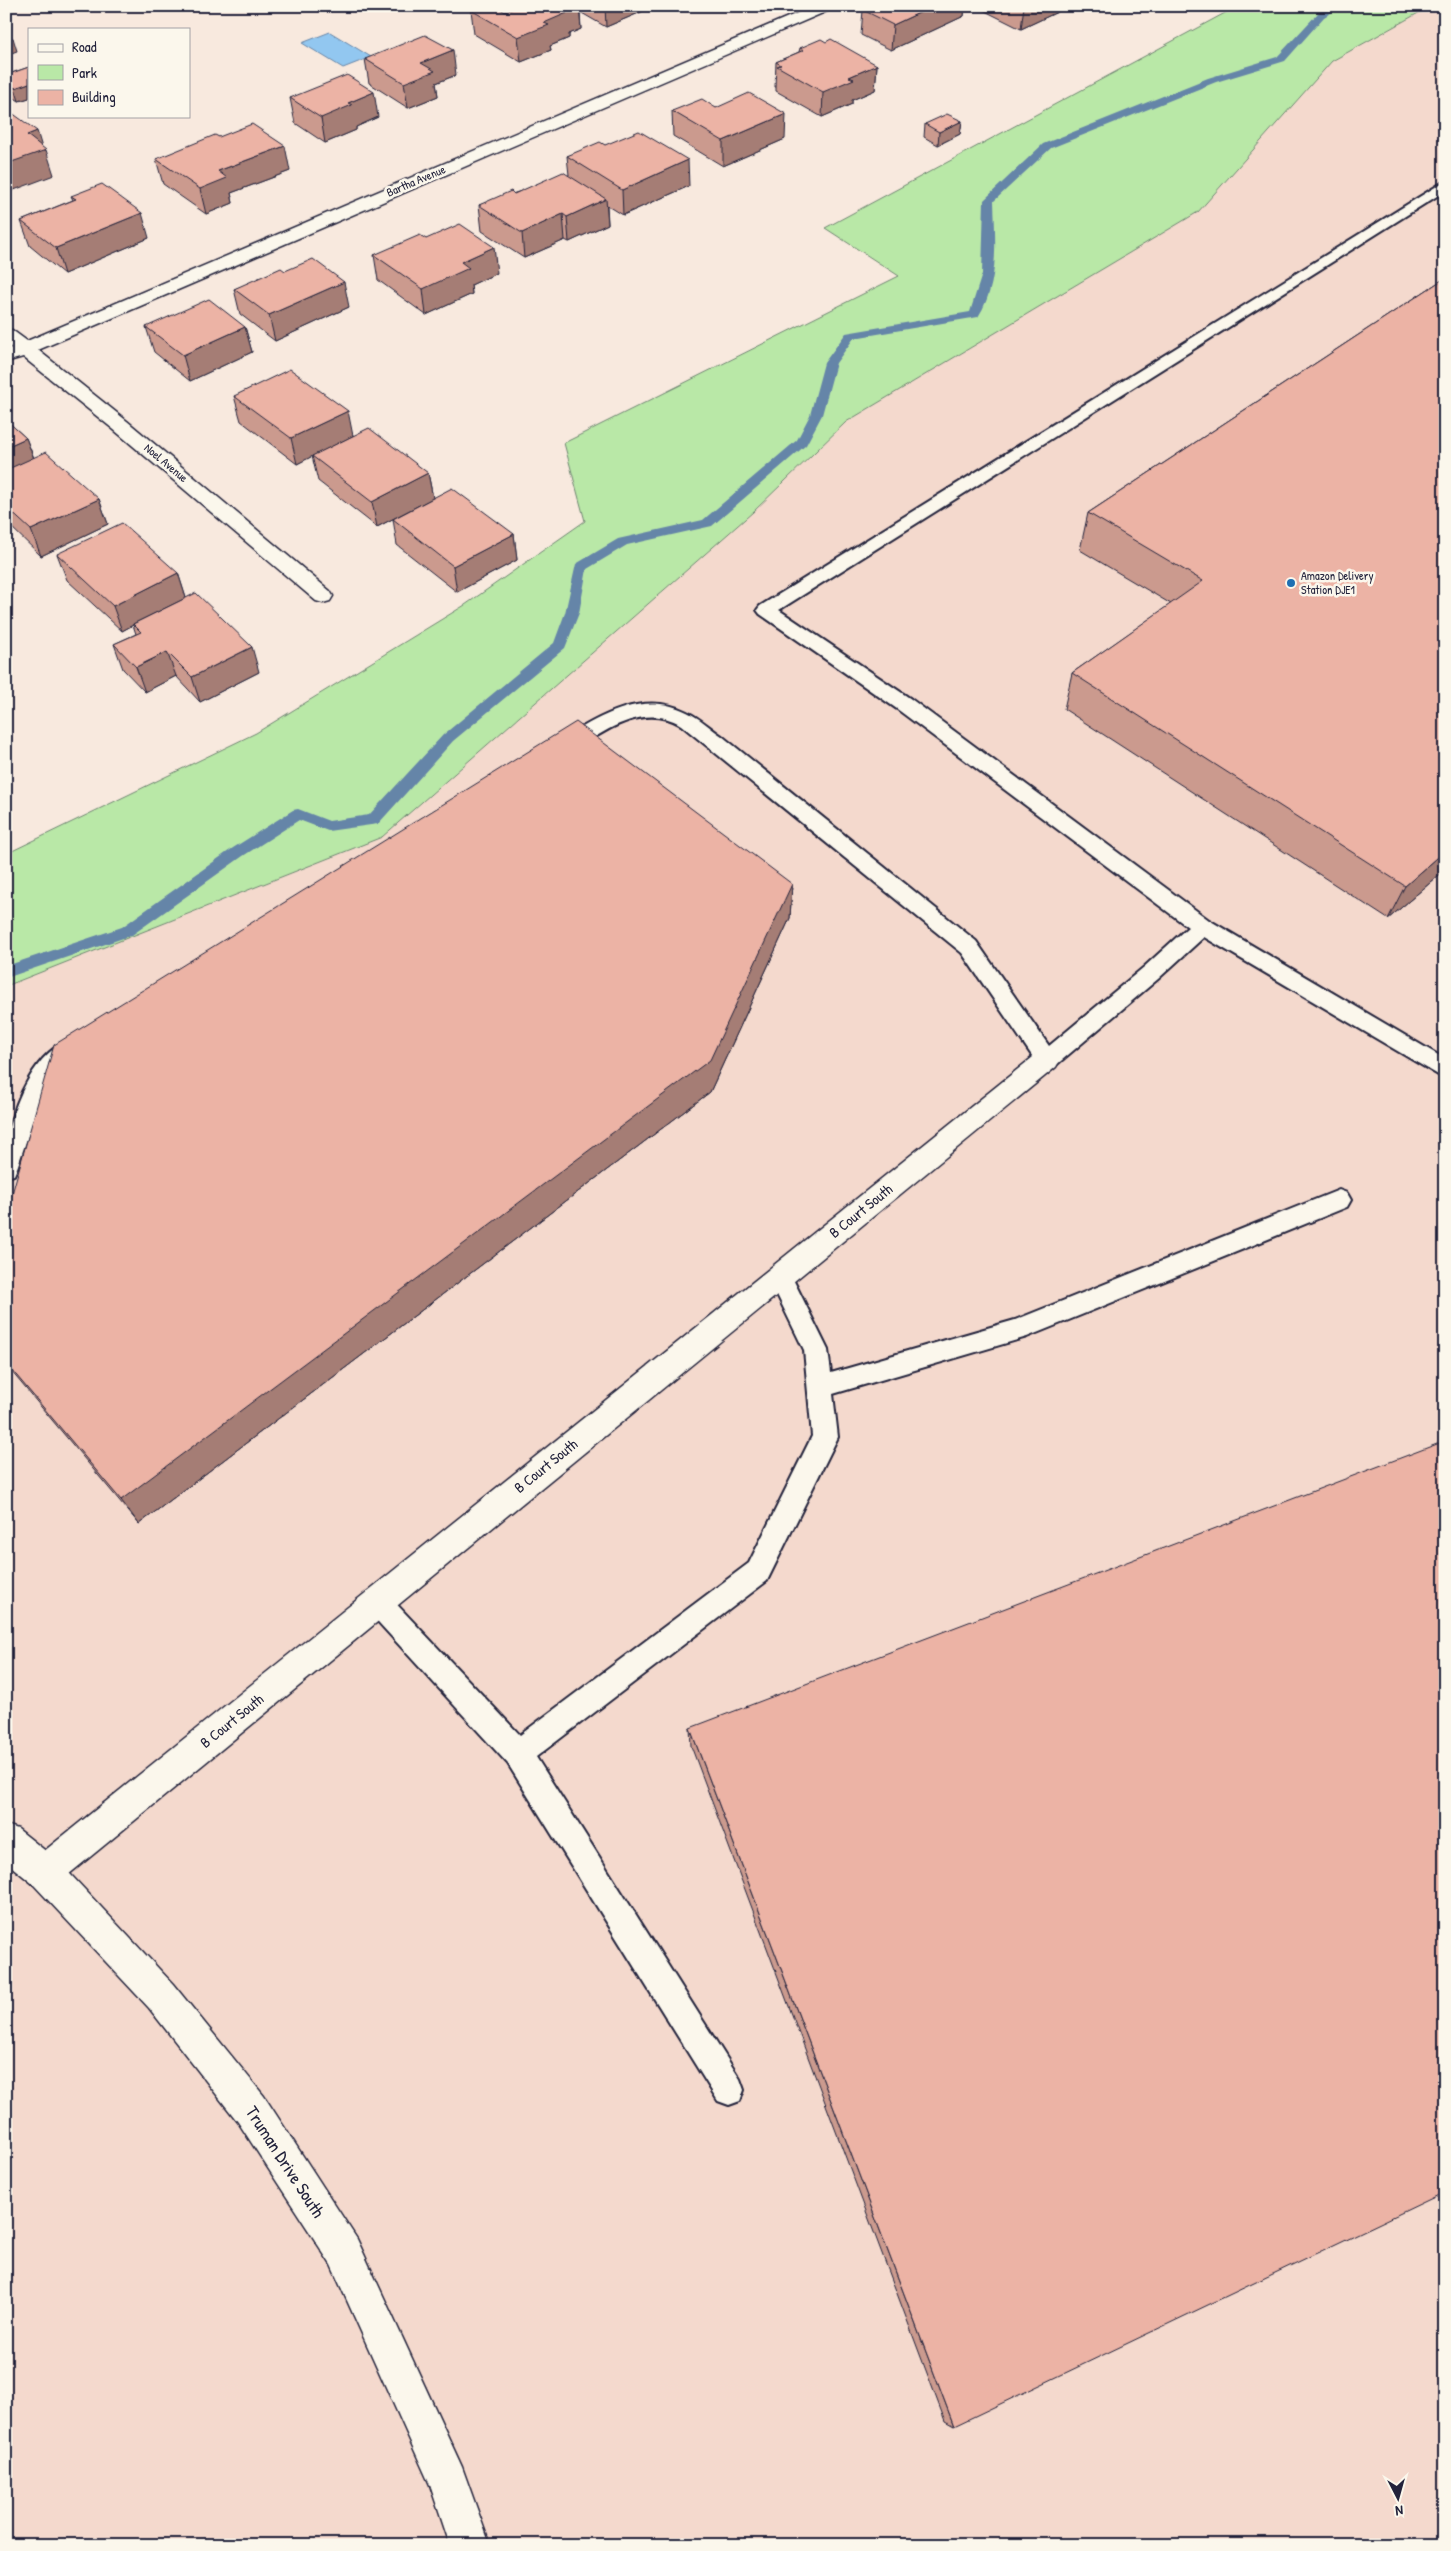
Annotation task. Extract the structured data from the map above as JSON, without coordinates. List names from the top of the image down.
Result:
{
  "streets": {
    "street": [
      "Bartha Avenue",
      "Noel Avenue",
      "B Court South",
      "Truman Drive South"
    ]
  },
  "crossings": [
    ["Bartha Avenue", "Noel Avenue"],
    ["B Court South", "Truman Drive South"]
  ],
  "places": ["Amazon Delivery Station DJE1"],
  "legend": ["Road", "Park", "Building"],
  "north": "bottom"
}
